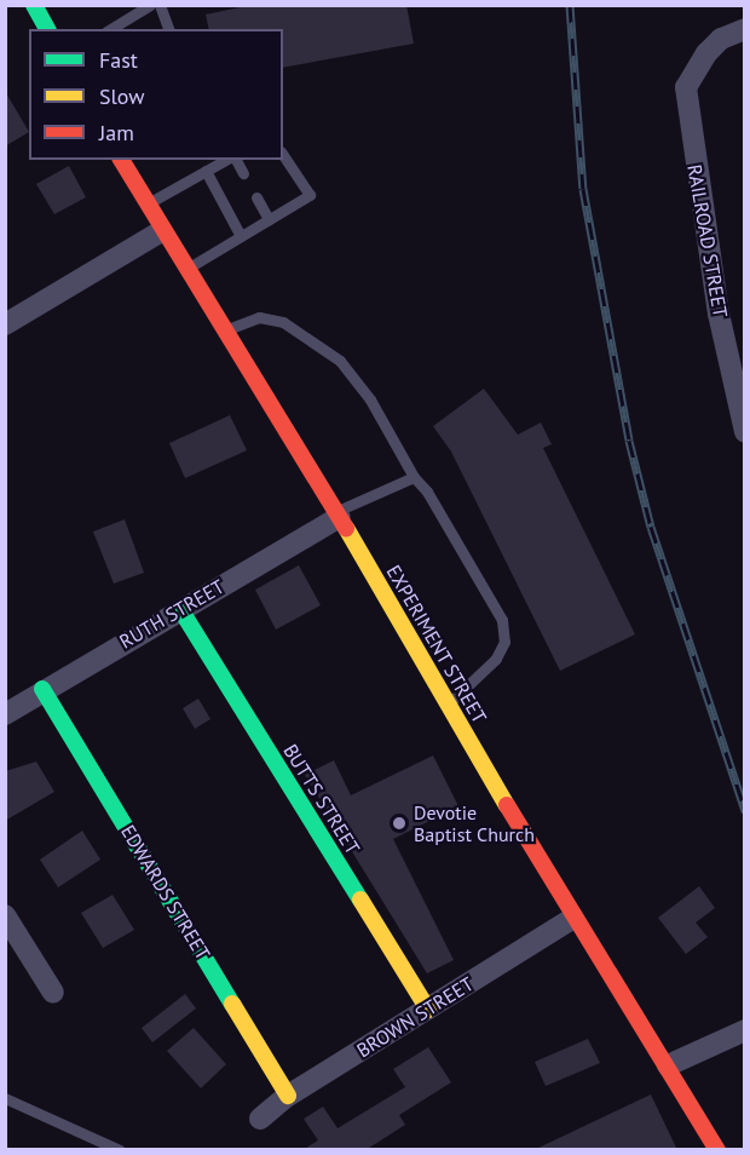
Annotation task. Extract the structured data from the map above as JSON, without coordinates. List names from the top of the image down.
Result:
{
  "streets": {
    "main road": ["EXPERIMENT STREET", "BUTTS STREET", "EDWARDS STREET"],
    "street": ["RAILROAD STREET", "RUTH STREET", "BROWN STREET"]
  },
  "crossings": [
    ["RUTH STREET", "EXPERIMENT STREET"],
    ["RUTH STREET", "BUTTS STREET"],
    ["RUTH STREET", "EDWARDS STREET"],
    ["EXPERIMENT STREET", "BROWN STREET"],
    ["BUTTS STREET", "BROWN STREET"],
    ["EDWARDS STREET", "BROWN STREET"]
  ],
  "places": ["Devotie Baptist Church"],
  "legend": ["Fast", "Slow", "Jam"]
}
